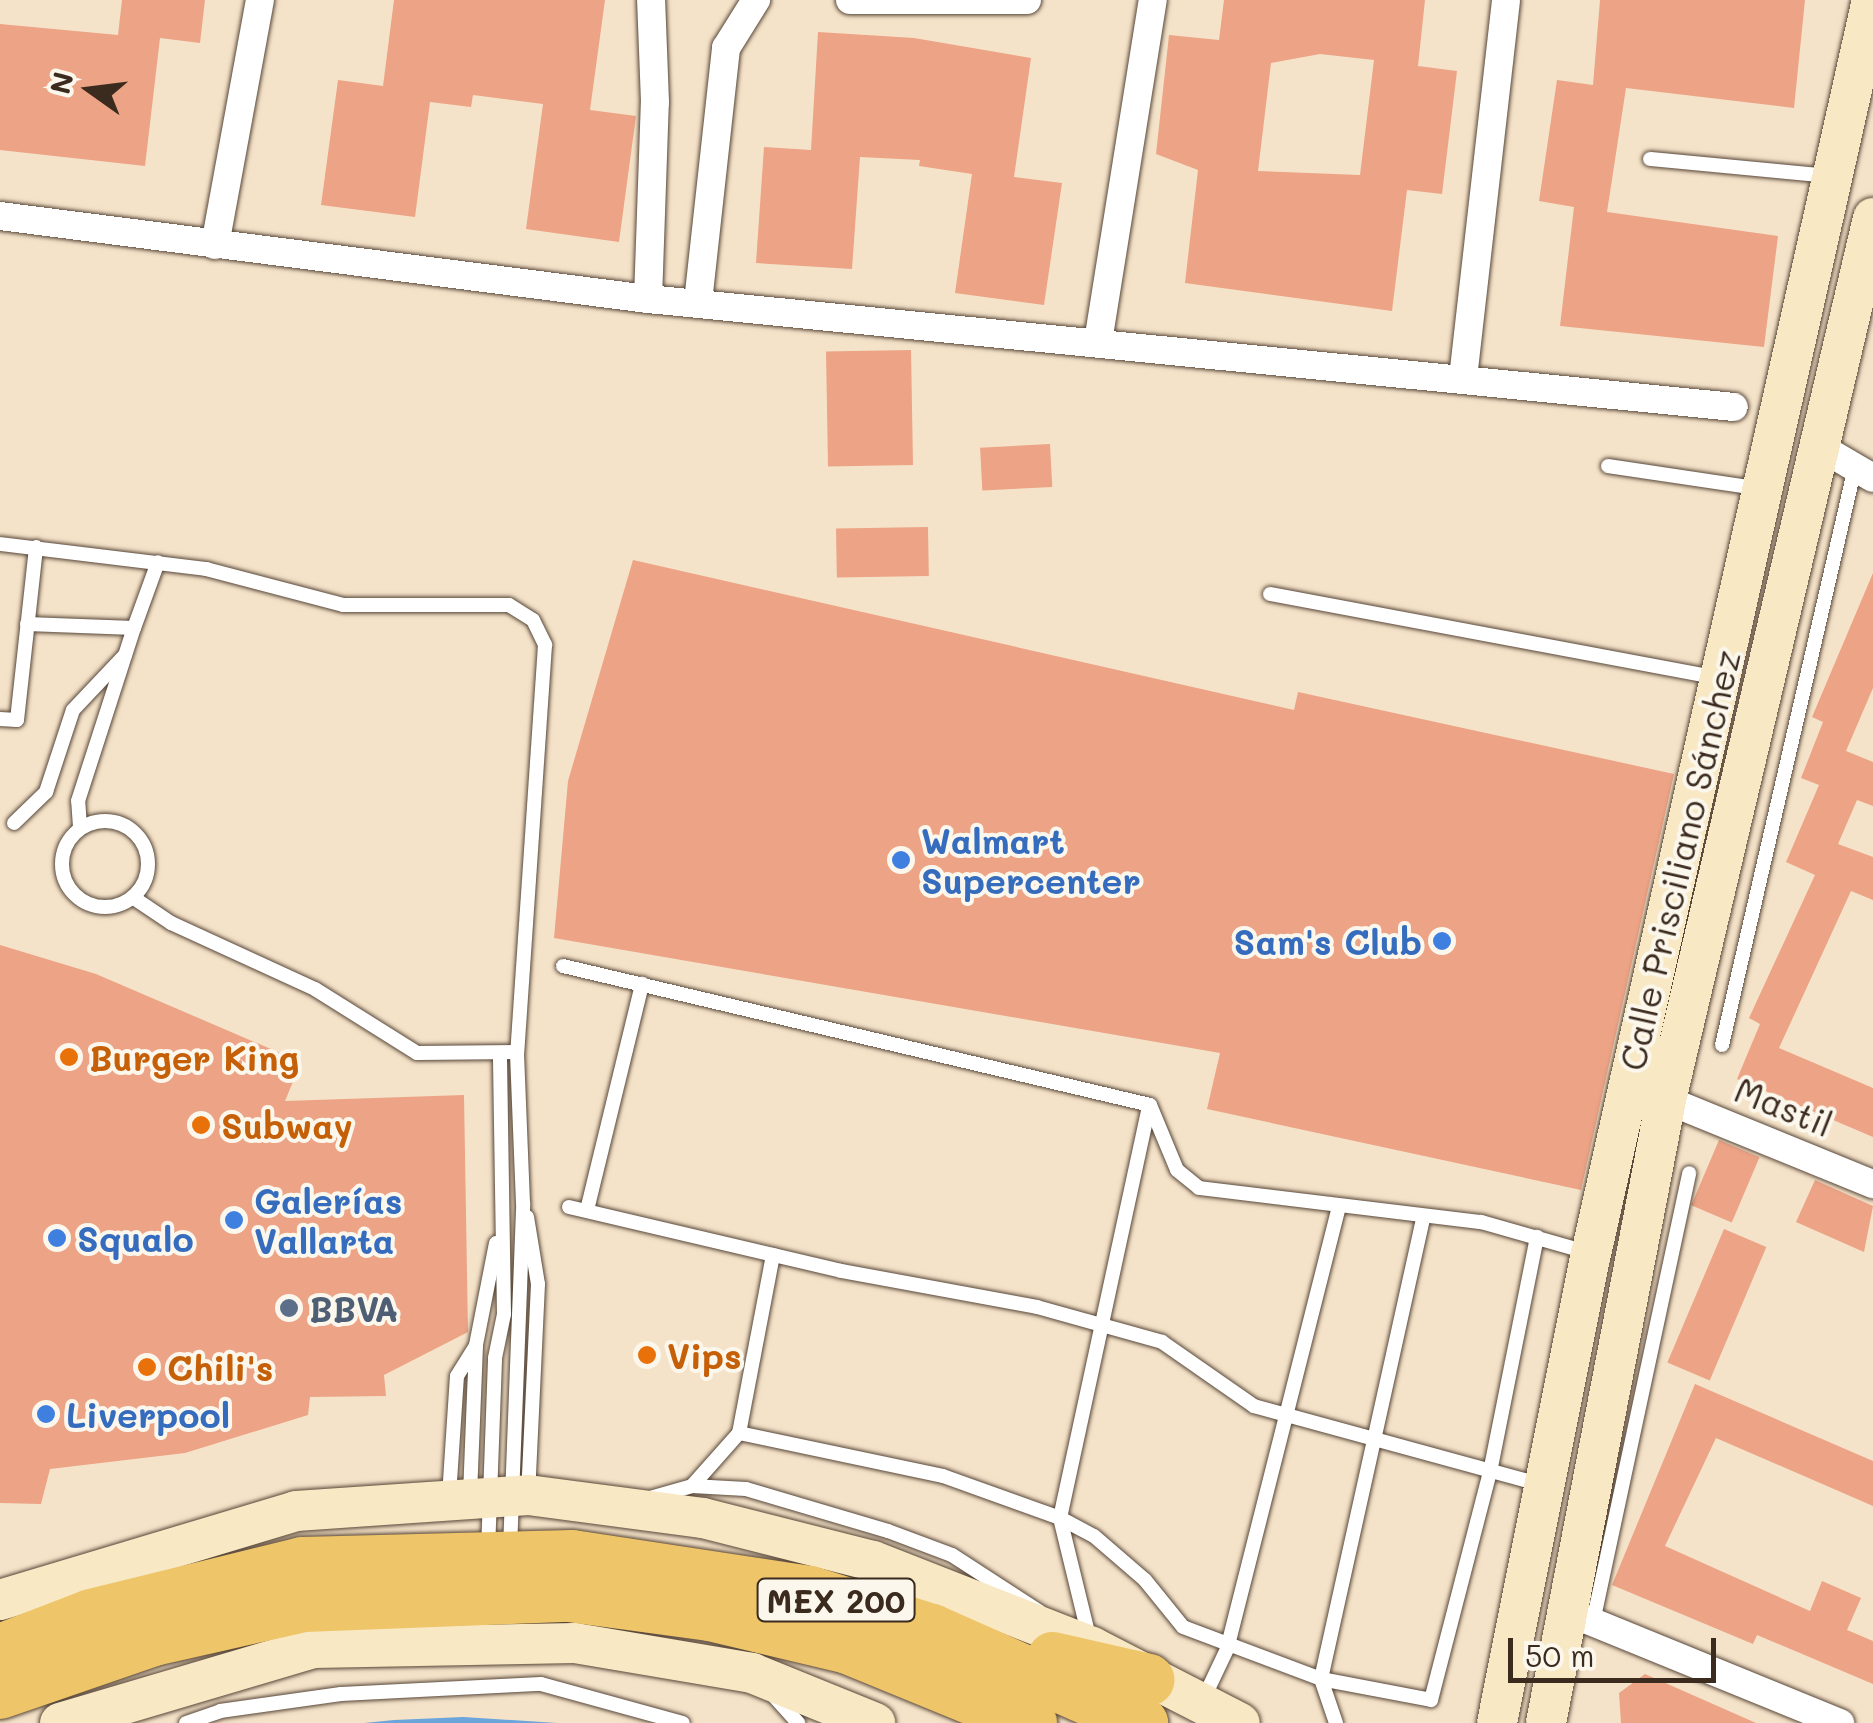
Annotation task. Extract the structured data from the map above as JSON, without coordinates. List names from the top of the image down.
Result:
{
  "streets": {
    "highway": ["MEX 200"],
    "main road": ["Calle Prisciliano Sánchez"],
    "street": ["Mastil"]
  },
  "crossings": [
    ["Calle Prisciliano Sánchez", "Mastil"]
  ],
  "places": [
    "Walmart Supercenter",
    "Sam's Club",
    "Burger King",
    "Subway",
    "Galerías Vallarta",
    "Squalo",
    "BBVA",
    "Vips",
    "Chili's",
    "Liverpool"
  ],
  "scale_bar": "50 m",
  "north": "left"
}
